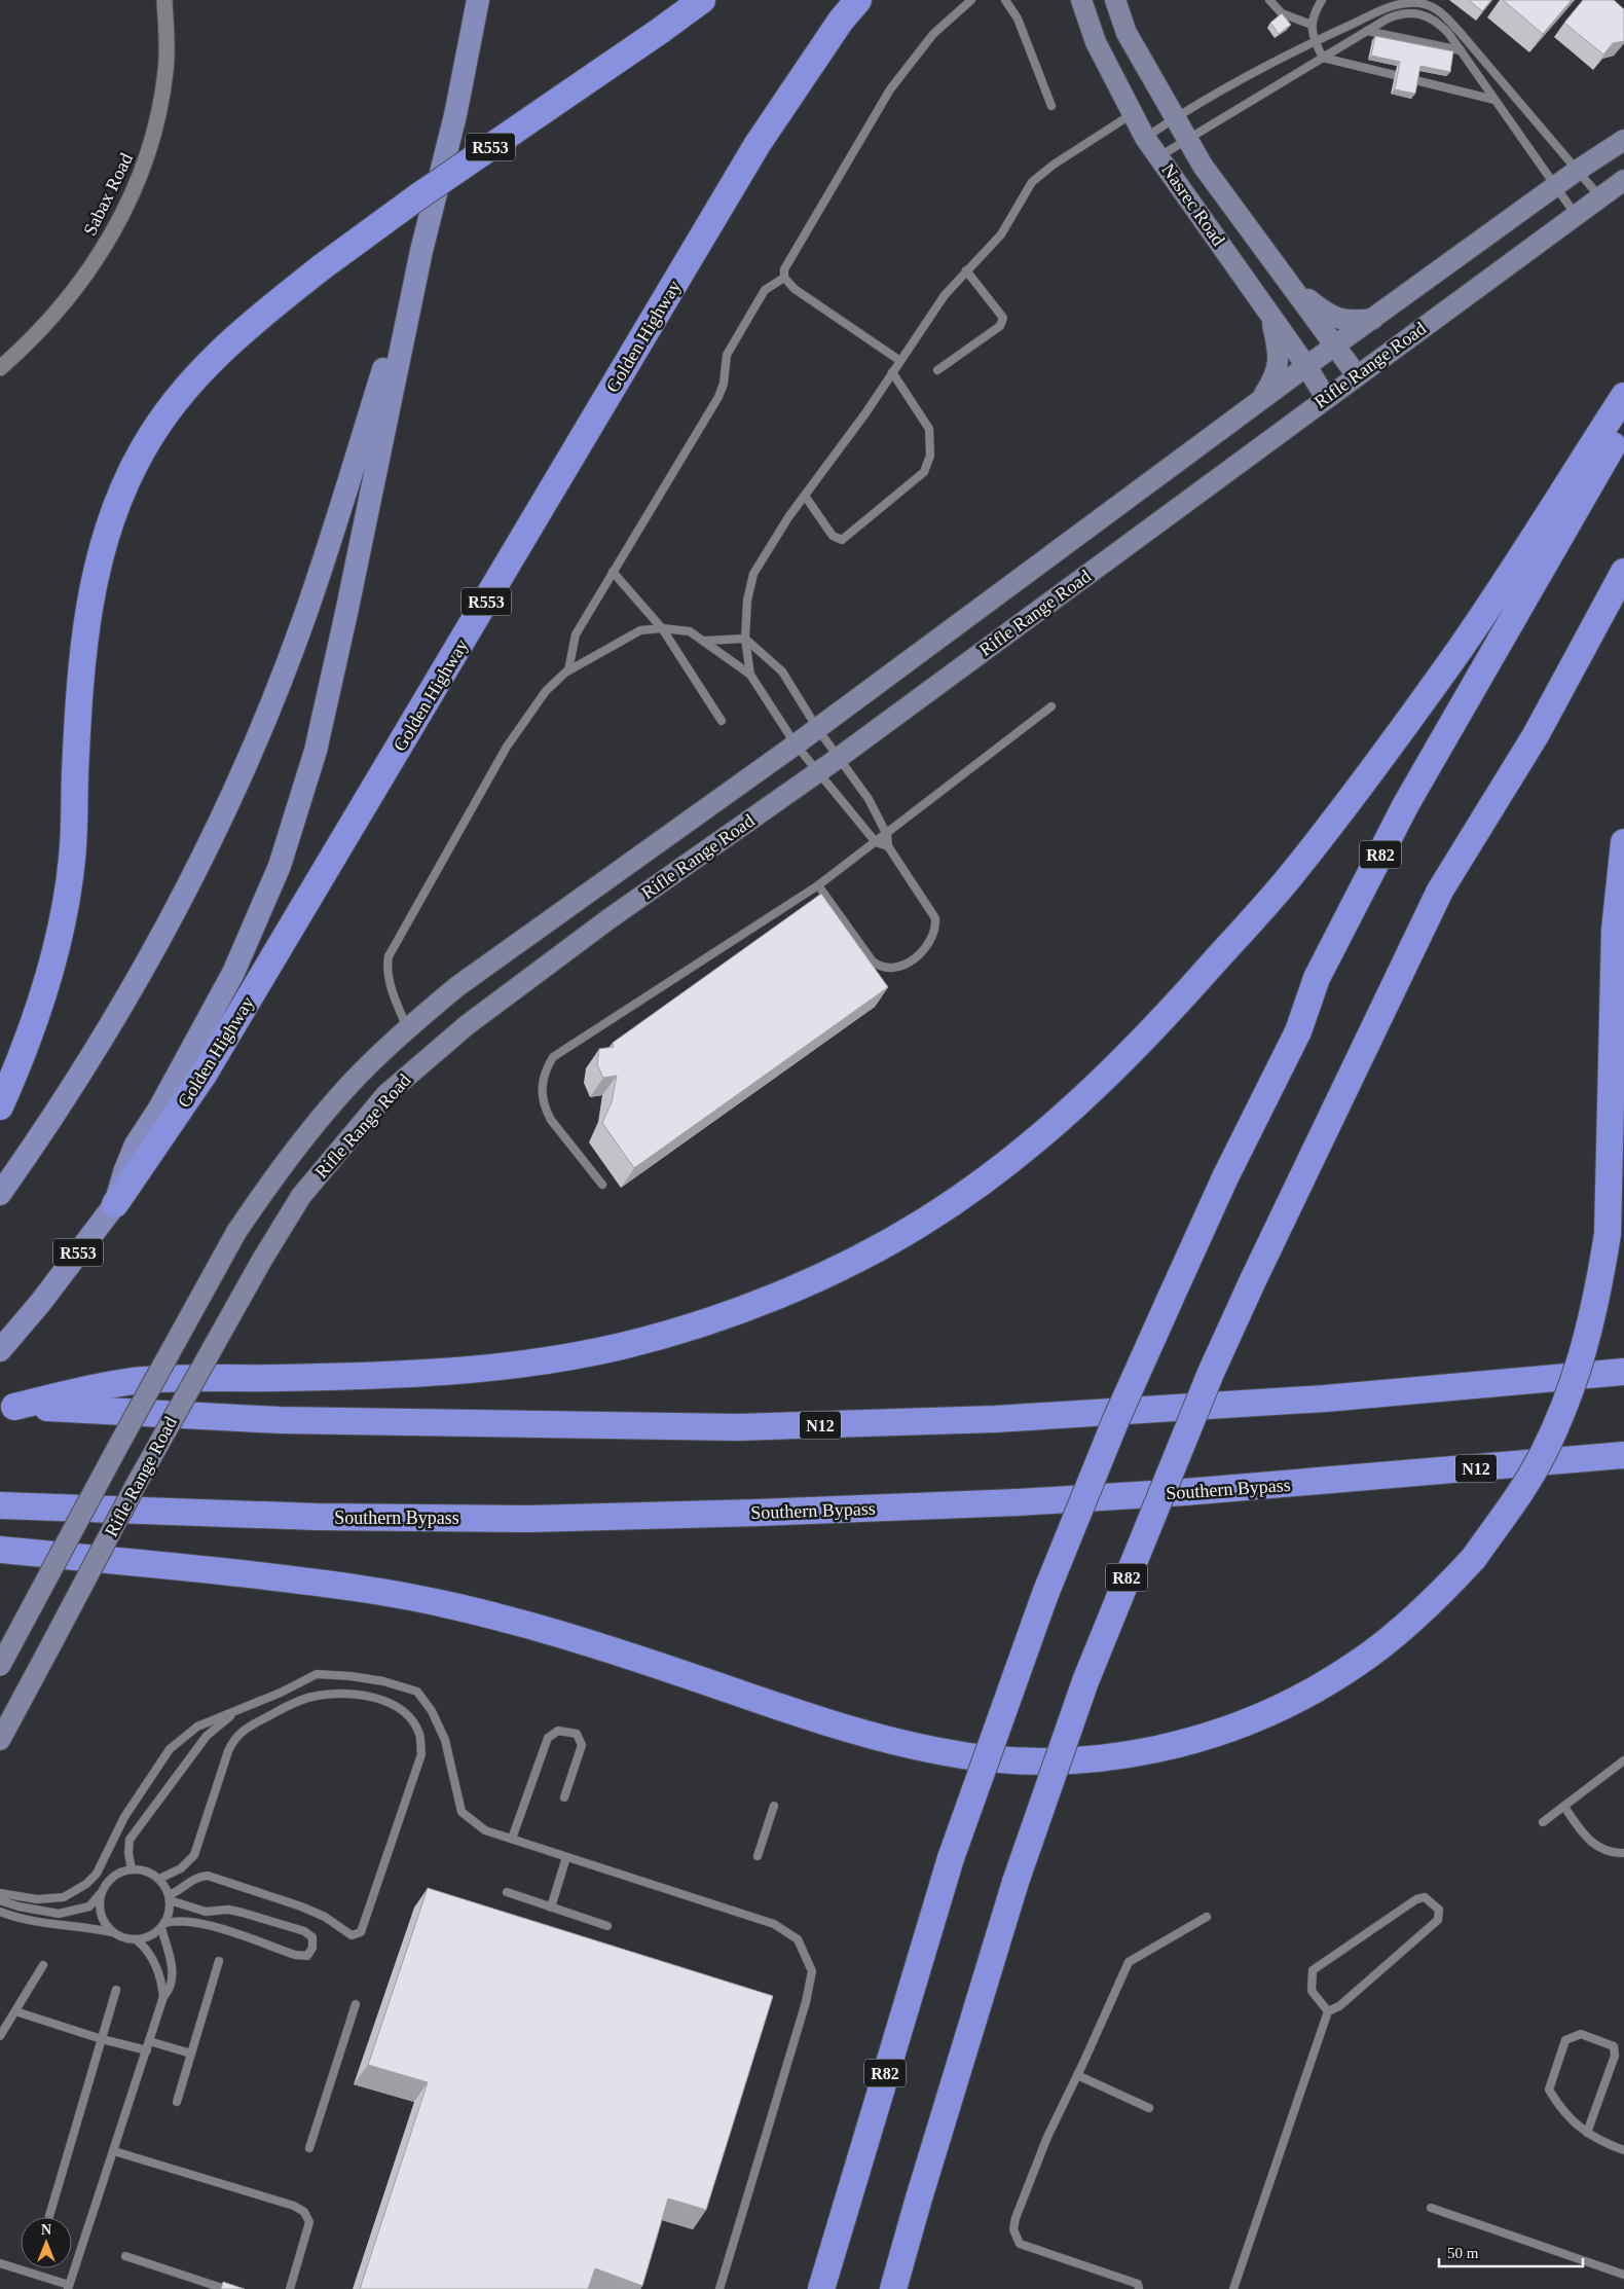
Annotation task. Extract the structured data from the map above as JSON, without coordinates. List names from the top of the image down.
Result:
{
  "streets": {
    "highway": [
      "R553",
      "Golden Highway",
      "R82",
      "N12",
      "Southern Bypass"
    ],
    "main road": ["Nasrec Road", "Rifle Range Road"],
    "street": ["Sabax Road"]
  },
  "crossings": [
    ["Nasrec Road", "Rifle Range Road"]
  ],
  "scale_bar": "50 m",
  "north": "top"
}
